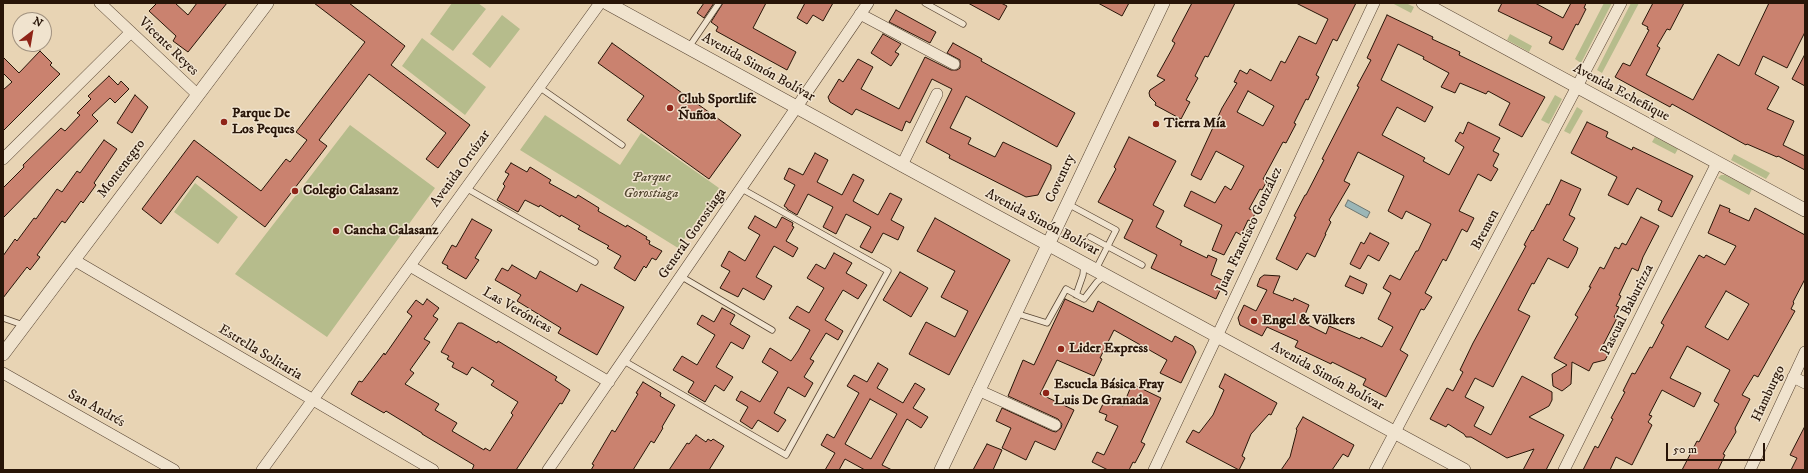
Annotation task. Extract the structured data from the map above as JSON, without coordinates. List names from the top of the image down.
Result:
{
  "streets": {
    "street": [
      "Vicente Reyes",
      "Avenida Simón Bolívar",
      "Avenida Echeñique",
      "Montenegro",
      "Avenida Ortúzar",
      "Coventry",
      "Juan Francisco González",
      "Bremen",
      "General Gorostiaga",
      "Pascual Baburizza",
      "Las Verónicas",
      "Estrella Solitaria",
      "Hamburgo",
      "San Andrés"
    ]
  },
  "crossings": [
    ["Vicente Reyes", "Montenegro"],
    ["Avenida Simón Bolívar", "Coventry"],
    ["Avenida Simón Bolívar", "Juan Francisco González"],
    ["Avenida Simón Bolívar", "Bremen"],
    ["Avenida Simón Bolívar", "General Gorostiaga"],
    ["Avenida Echeñique", "Bremen"],
    ["Avenida Echeñique", "Pascual Baburizza"],
    ["Montenegro", "Estrella Solitaria"],
    ["Avenida Ortúzar", "Las Verónicas"],
    ["Avenida Ortúzar", "Estrella Solitaria"],
    ["General Gorostiaga", "Las Verónicas"]
  ],
  "parks": ["Parque Gorostiaga"],
  "places": [
    "Club Sportlife Ñuñoa",
    "Parque De Los Peques",
    "Tierra Mía",
    "Colegio Calasanz",
    "Cancha Calasanz",
    "Engel & Völkers",
    "Lider Express",
    "Escuela Básica Fray Luis De Granada"
  ],
  "scale_bar": "50 m",
  "north": "top right"
}
